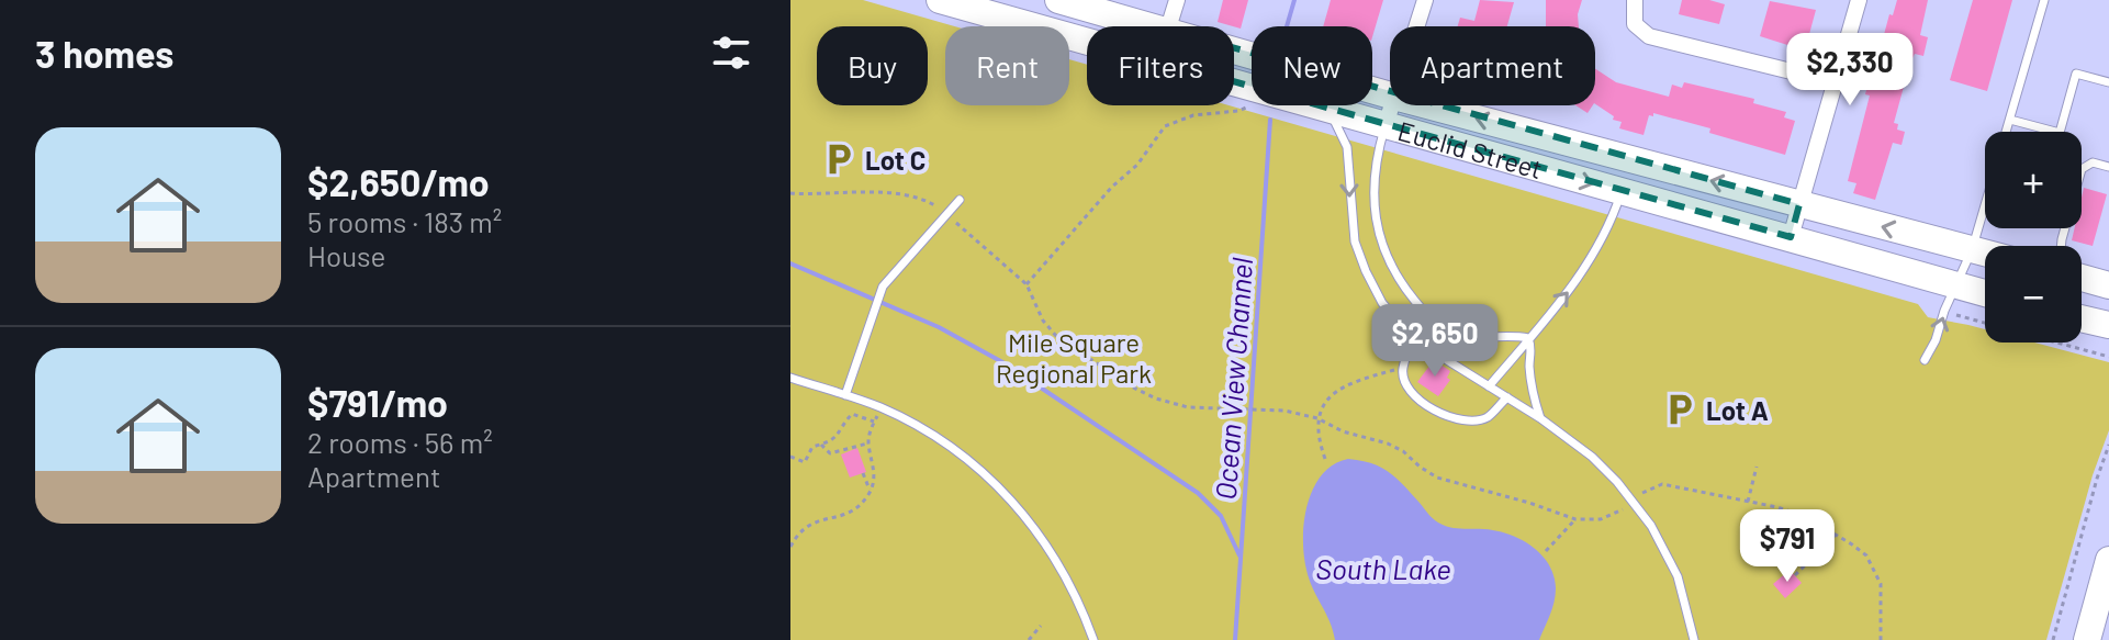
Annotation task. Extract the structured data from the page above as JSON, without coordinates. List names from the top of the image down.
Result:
{
  "streets": {
    "main road": ["Euclid Street"]
  },
  "water": ["Ocean View Channel", "South Lake"],
  "parks": ["Mile Square Regional Park"],
  "places": {
    "parking": ["Lot C", "Lot A"]
  },
  "page": {
    "heading": "3 homes",
    "chip": [
      "Buy",
      "Rent",
      "Filters",
      "New",
      "Apartment"
    ],
    "price": ["$2,330", "$2,650", "$791"],
    "list": [
      {
        "name": "$2,650/mo",
        "note": "5 rooms · 183 m² · House"
      },
      {
        "name": "$791/mo",
        "note": "2 rooms · 56 m² · Apartment"
      }
    ],
    "map_buttons": ["+", "−"]
  }
}
